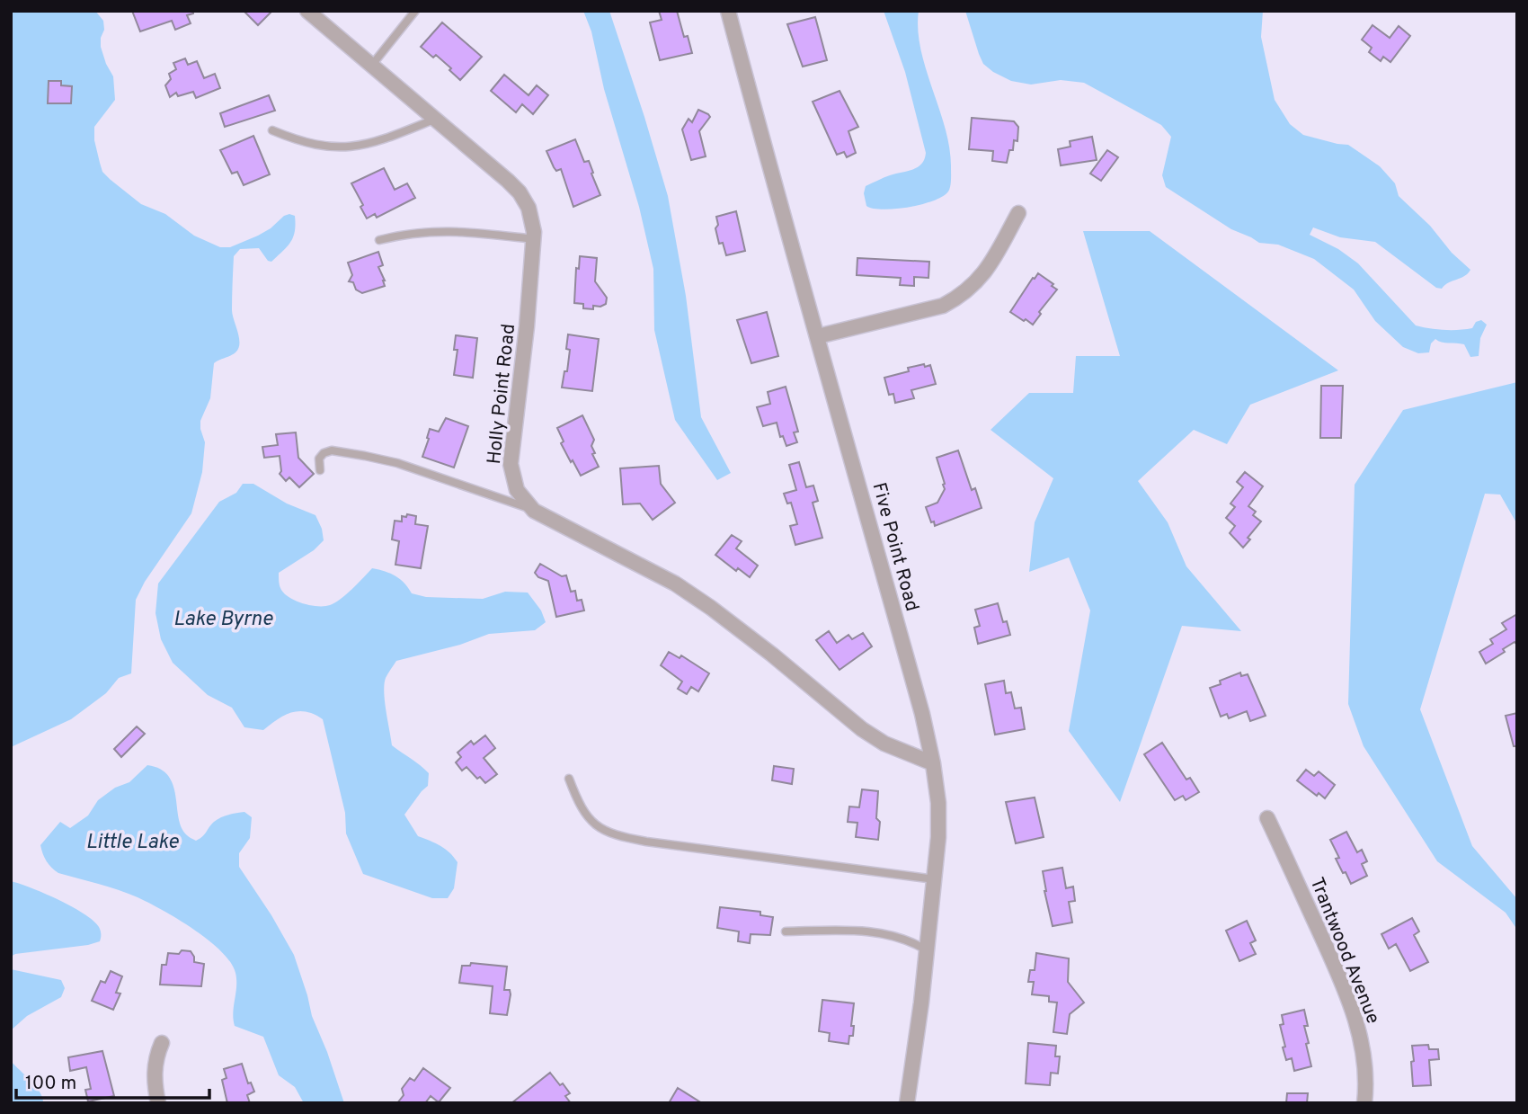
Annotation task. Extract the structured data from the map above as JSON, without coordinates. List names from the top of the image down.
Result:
{
  "streets": {
    "street": ["Holly Point Road", "Five Point Road", "Trantwood Avenue"]
  },
  "water": ["Lake Byrne", "Little Lake"],
  "scale_bar": "100 m"
}
